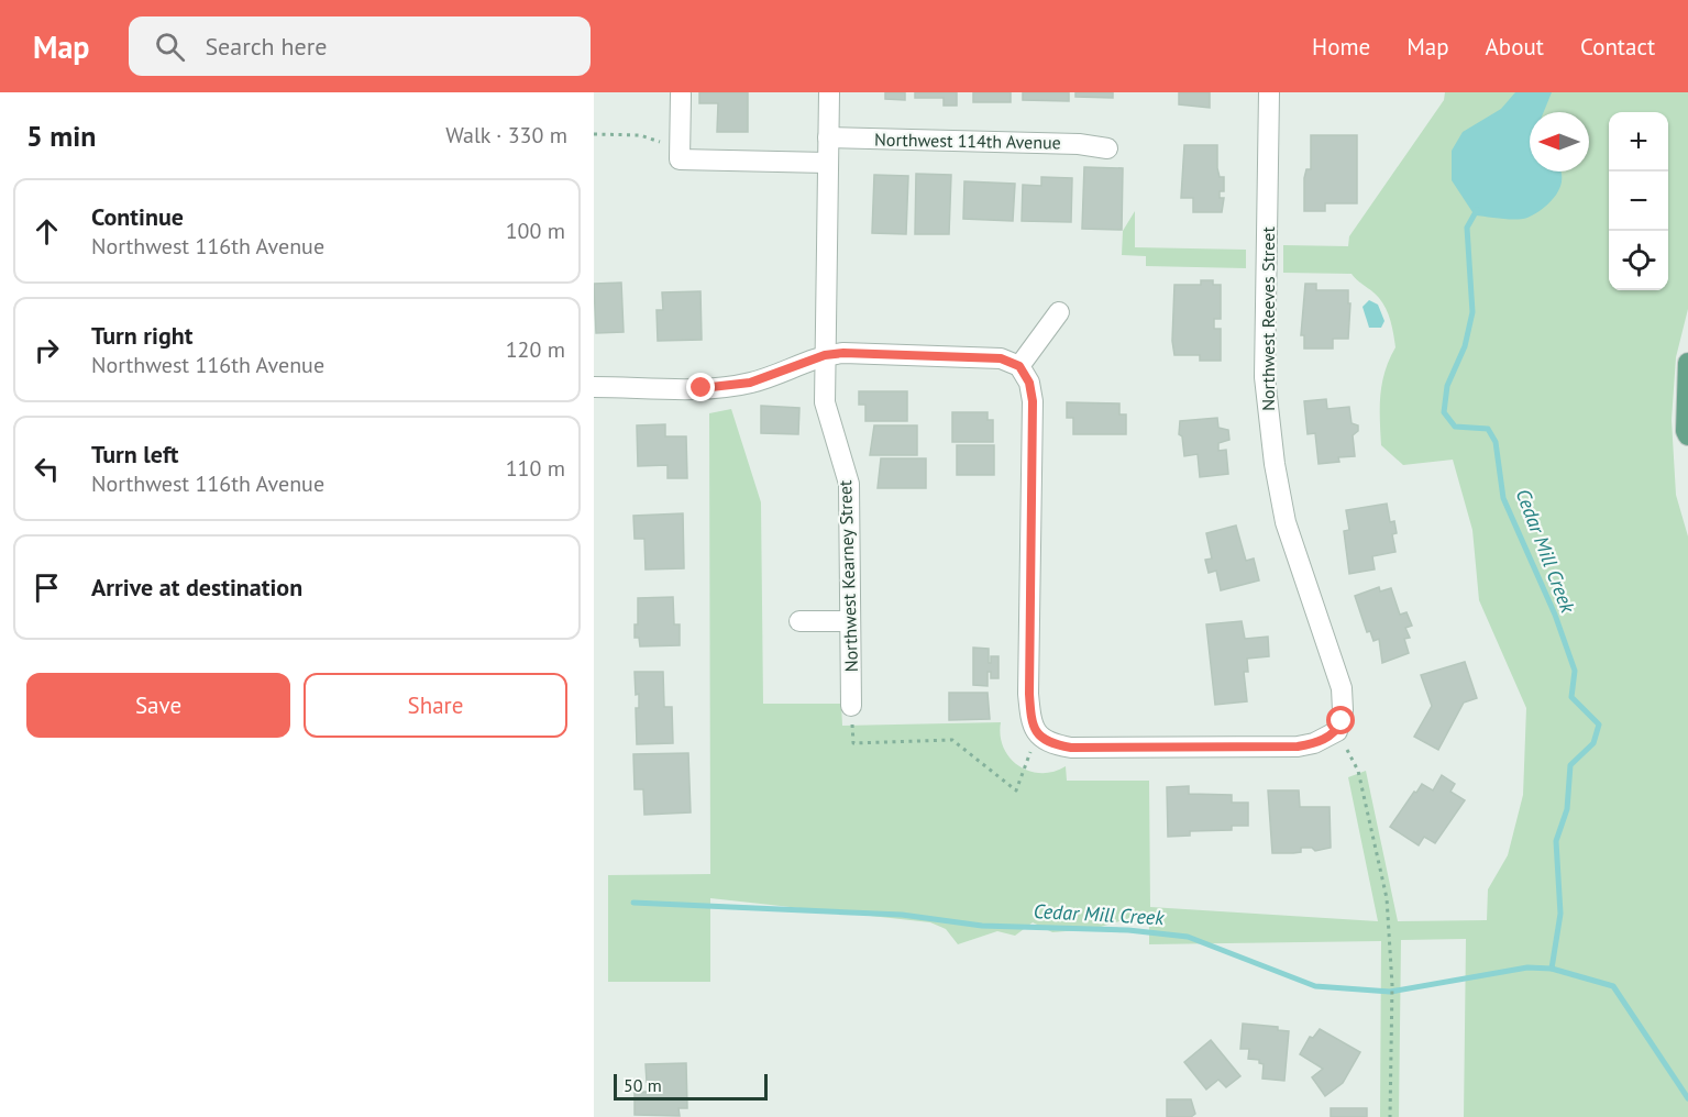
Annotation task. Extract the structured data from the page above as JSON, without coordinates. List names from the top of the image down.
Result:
{
  "streets": {
    "street": ["Northwest 114th Avenue", "Northwest Reeves Street", "Northwest Kearney Street"]
  },
  "crossings": [
    ["Northwest 114th Avenue", "Northwest Kearney Street"]
  ],
  "water": ["Cedar Mill Creek"],
  "scale_bar": "50 m",
  "north": "left",
  "page": {
    "header": "Map",
    "search": "Search here",
    "nav": [
      "Home",
      "Map",
      "About",
      "Contact"
    ],
    "heading": ["5 min", "Walk · 330 m"],
    "map_buttons": ["+", "−"],
    "list": [
      ["Continue", "Northwest 116th Avenue", "100 m"],
      ["Turn right", "Northwest 116th Avenue", "120 m"],
      ["Turn left", "Northwest 116th Avenue", "110 m"],
      "Arrive at destination"
    ],
    "buttons": ["Save", "Share"],
    "scale": "50 m"
  }
}
